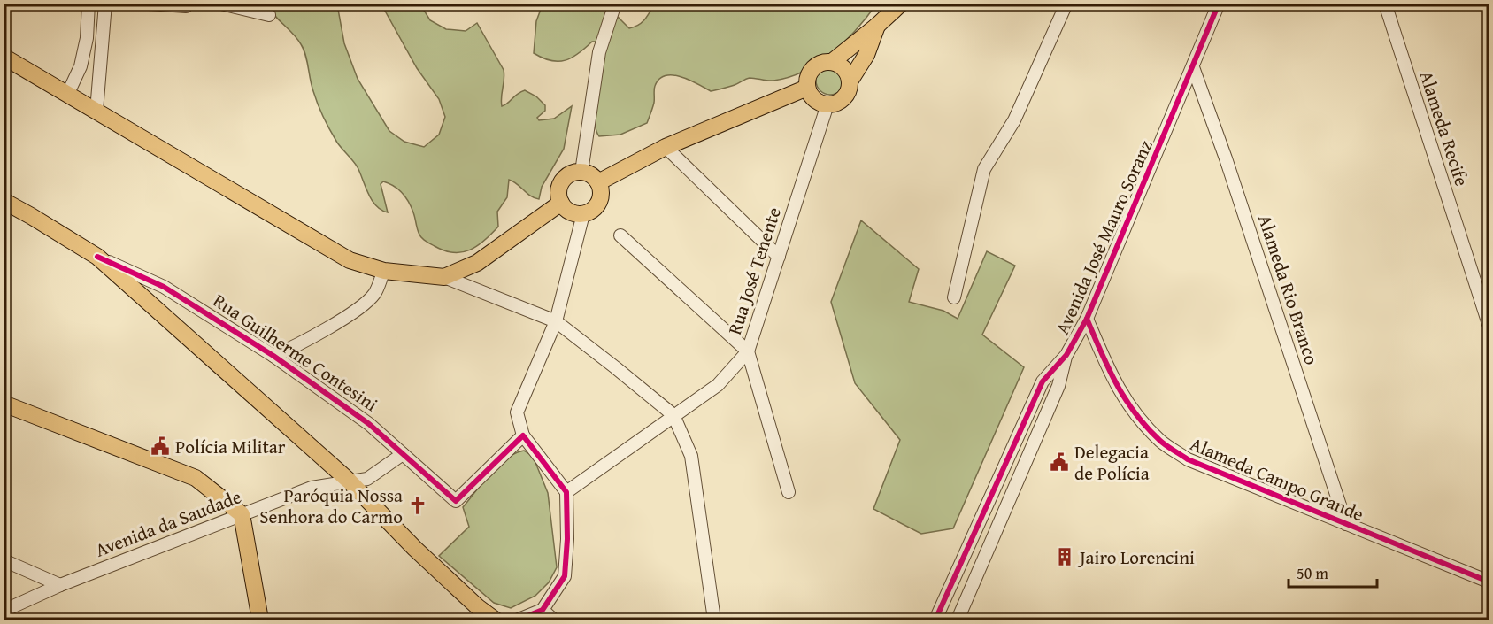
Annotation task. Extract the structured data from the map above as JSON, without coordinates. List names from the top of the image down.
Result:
{
  "streets": {
    "street": [
      "Alameda Recife",
      "Avenida José Mauro Soranz",
      "Rua José Tenente",
      "Alameda Rio Branco",
      "Rua Guilherme Contesini",
      "Alameda Campo Grande",
      "Avenida da Saudade"
    ]
  },
  "crossings": [
    ["Avenida José Mauro Soranz", "Alameda Rio Branco"],
    ["Avenida José Mauro Soranz", "Alameda Campo Grande"],
    ["Alameda Rio Branco", "Alameda Campo Grande"],
    ["Rua Guilherme Contesini", "Avenida da Saudade"]
  ],
  "places": {
    "public building": ["Polícia Militar", "Delegacia de Polícia"],
    "church": ["Paróquia Nossa Senhora do Carmo"],
    "building": ["Jairo Lorencini"]
  },
  "scale_bar": "50 m"
}
